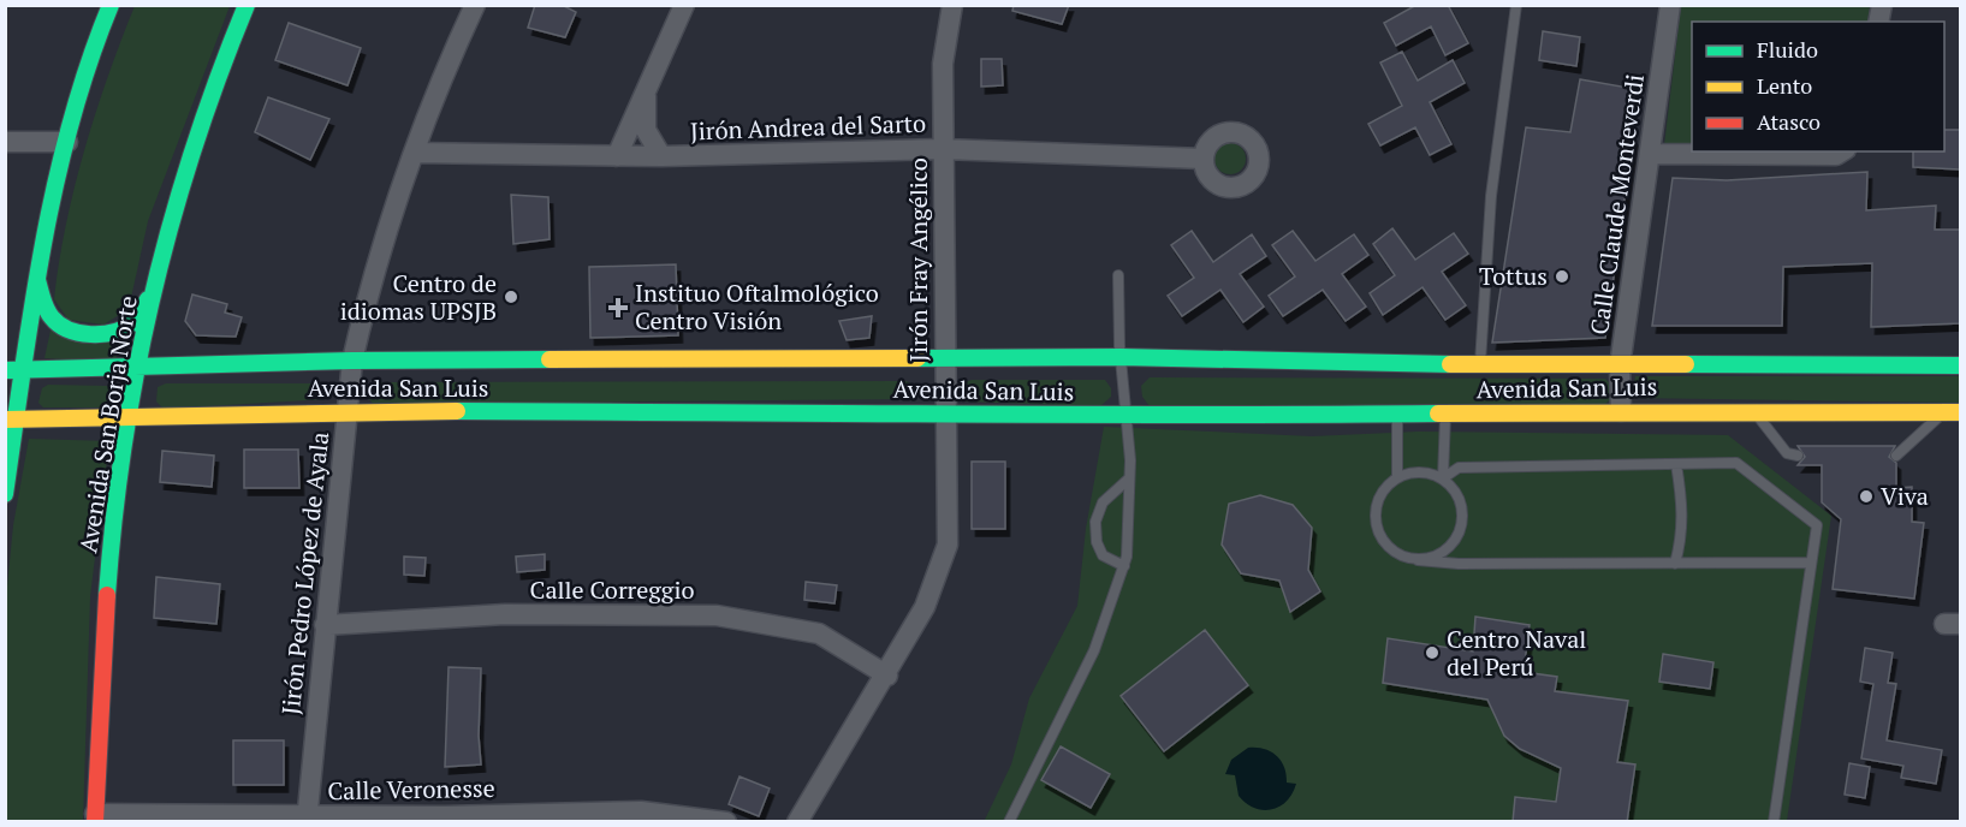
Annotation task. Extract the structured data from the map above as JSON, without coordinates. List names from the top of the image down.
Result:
{
  "streets": {
    "main road": ["Avenida San Luis", "Avenida San Borja Norte"],
    "street": [
      "Jirón Andrea del Sarto",
      "Calle Claude Monteverdi",
      "Jirón Fray Angélico",
      "Jirón Pedro López de Ayala",
      "Calle Correggio",
      "Calle Veronesse"
    ]
  },
  "crossings": [
    ["Jirón Andrea del Sarto", "Jirón Fray Angélico"],
    ["Jirón Andrea del Sarto", "Jirón Pedro López de Ayala"],
    ["Calle Claude Monteverdi", "Avenida San Luis"],
    ["Jirón Fray Angélico", "Avenida San Luis"],
    ["Jirón Fray Angélico", "Calle Correggio"],
    ["Avenida San Luis", "Avenida San Borja Norte"],
    ["Avenida San Luis", "Jirón Pedro López de Ayala"],
    ["Avenida San Borja Norte", "Calle Veronesse"],
    ["Jirón Pedro López de Ayala", "Calle Correggio"],
    ["Jirón Pedro López de Ayala", "Calle Veronesse"]
  ],
  "places": {
    "other": [
      "Tottus",
      "Centro de idiomas UPSJB",
      "Viva",
      "Centro Naval del Perú"
    ],
    "health": ["Instituo Oftalmológico Centro Visión"]
  },
  "legend": ["Fluido", "Lento", "Atasco"]
}
